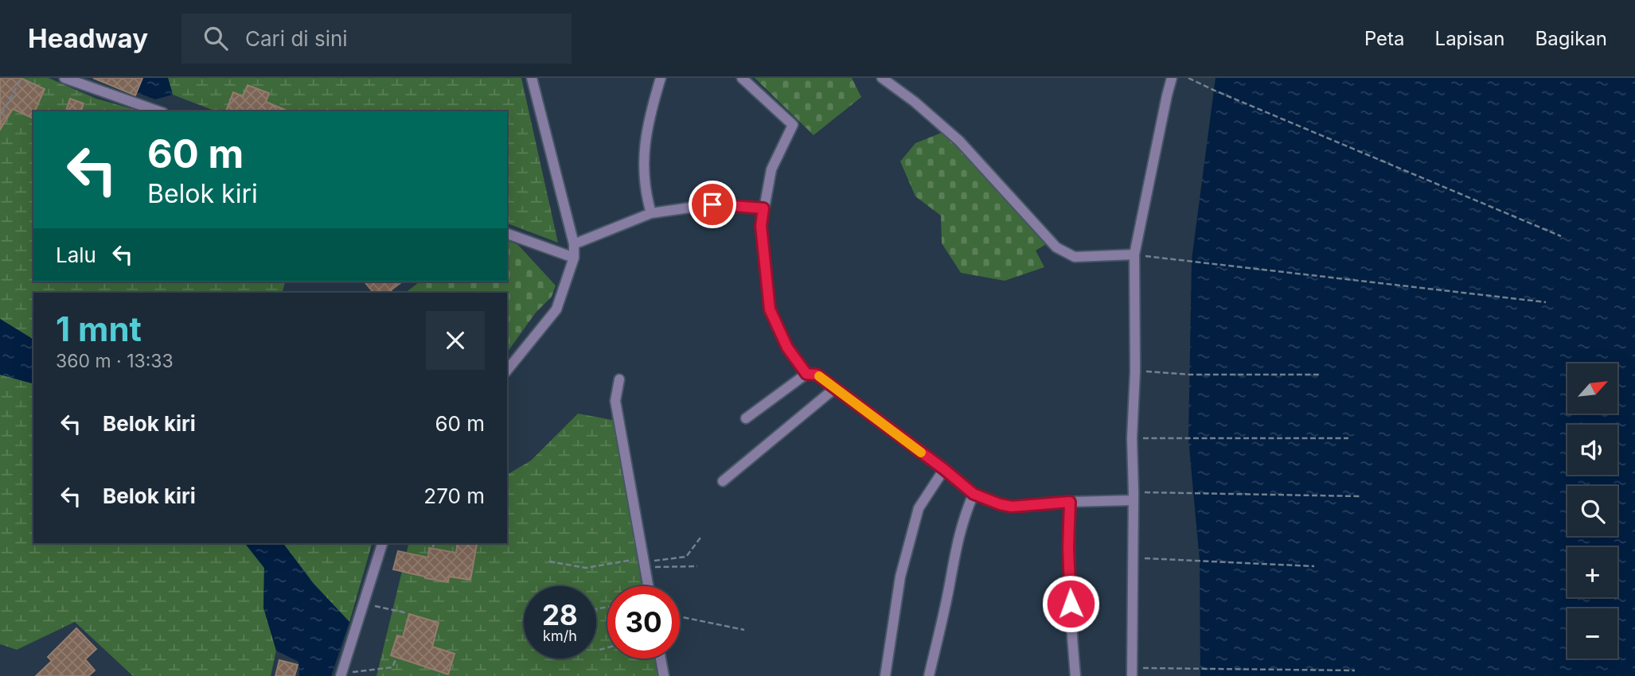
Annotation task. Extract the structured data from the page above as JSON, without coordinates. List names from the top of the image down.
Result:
{
  "north": "top right",
  "page": {
    "header": "Headway",
    "search": "Cari di sini",
    "nav": ["Peta", "Lapisan", "Bagikan"],
    "turn": ["60 m", "Belok kiri"],
    "then": "Lalu",
    "heading": ["1 mnt", "360 m · 13:33"],
    "map_buttons": ["+", "−"],
    "list": [
      {
        "name": "Belok kiri",
        "value": "60 m"
      },
      {
        "name": "Belok kiri",
        "value": "270 m"
      }
    ],
    "speed": "28 km/h",
    "limit": "30"
  }
}
